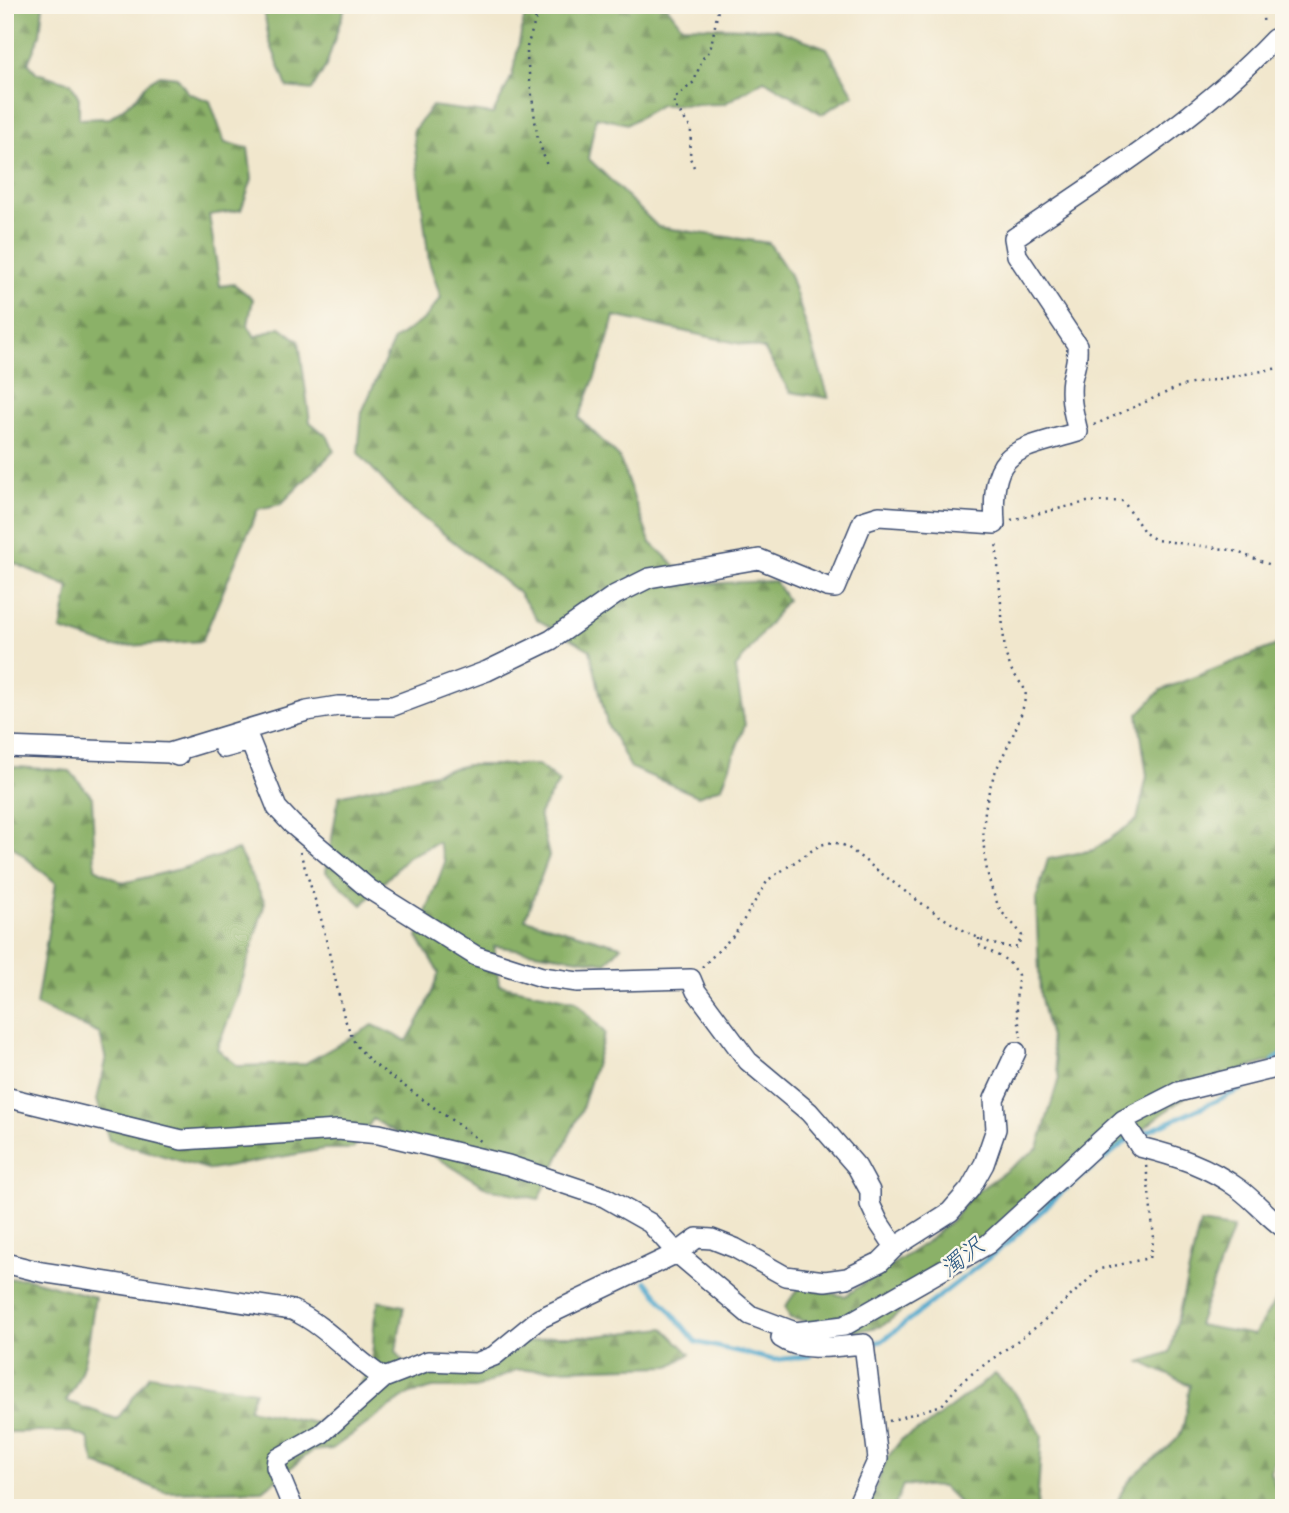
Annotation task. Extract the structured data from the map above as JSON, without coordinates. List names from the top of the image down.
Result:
{
  "water": ["濁沢"]
}
